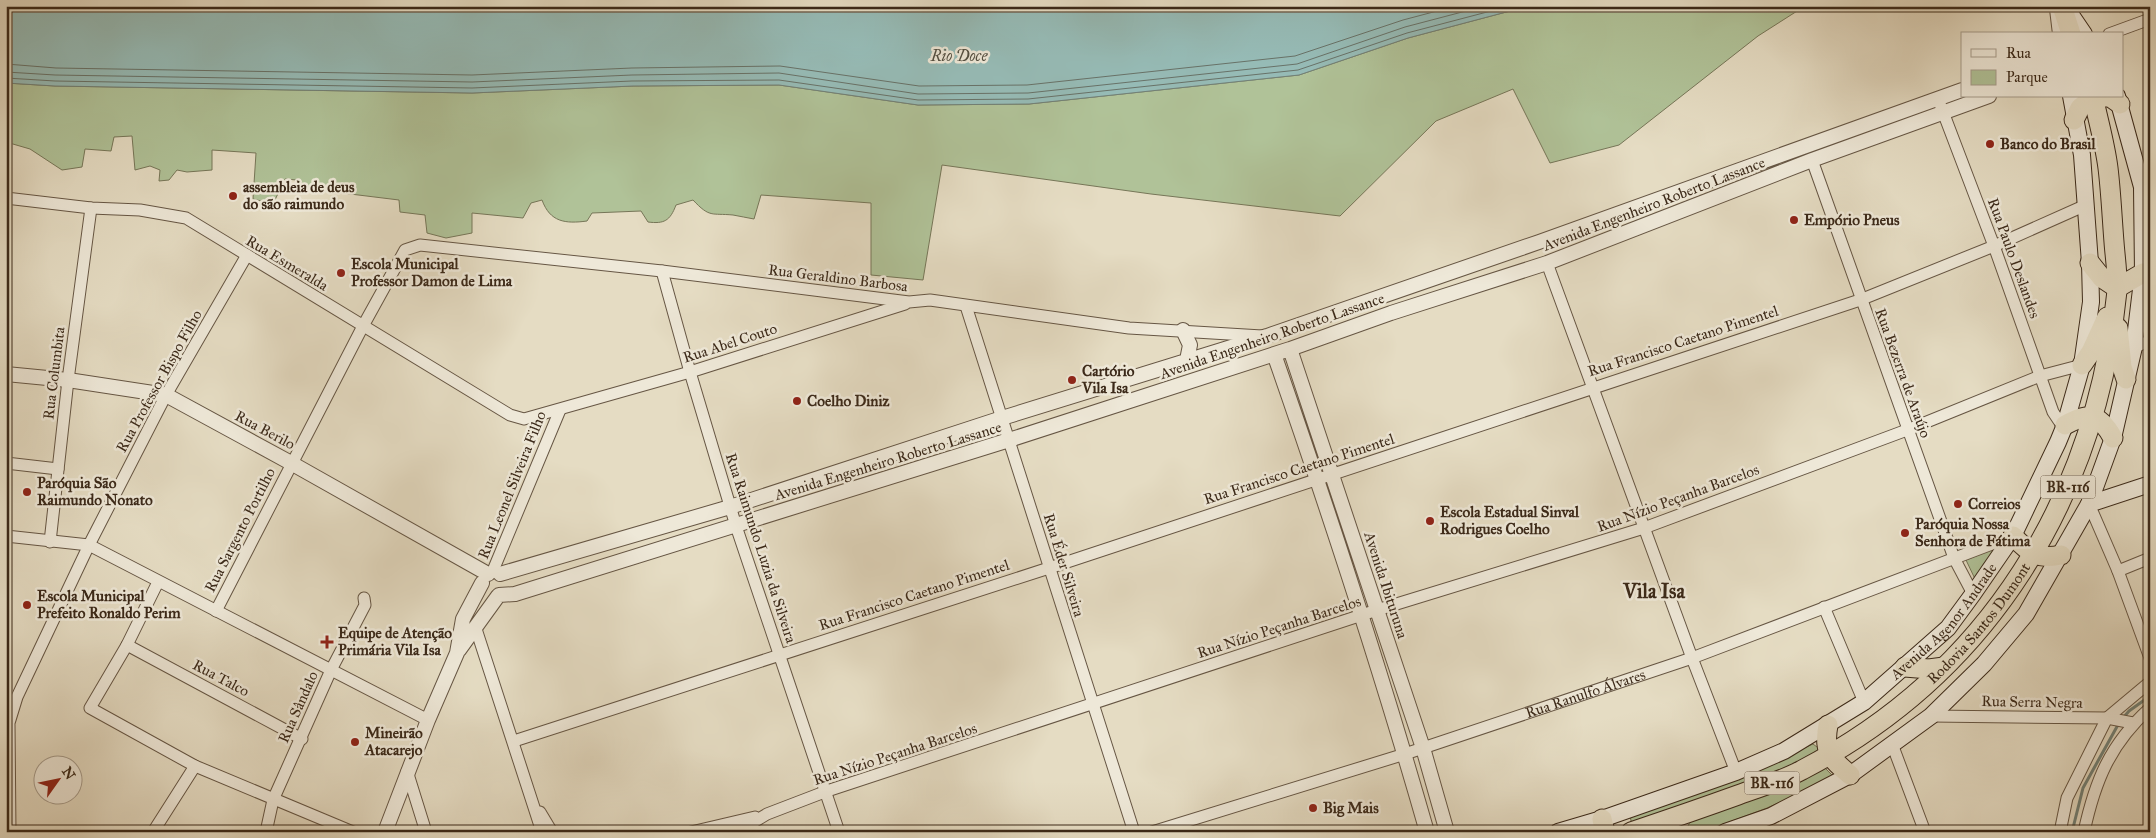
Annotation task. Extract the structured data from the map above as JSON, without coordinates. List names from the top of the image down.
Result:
{
  "streets": {
    "highway": ["BR-116", "Rodovia Santos Dumont"],
    "main road": ["Avenida Agenor Andrade"],
    "street": [
      "Avenida Engenheiro Roberto Lassance",
      "Rua Paulo Deslandes",
      "Rua Esmeralda",
      "Rua Geraldino Barbosa",
      "Rua Francisco Caetano Pimentel",
      "Rua Abel Couto",
      "Rua Columbita",
      "Rua Bezerra de Araújo",
      "Rua Professor Bispo Filho",
      "Rua Berilo",
      "Rua Leonel Silveira Filho",
      "Rua Nízio Peçanha Barcelos",
      "Rua Sargento Portilho",
      "Rua Raimundo Luzia da Silveira",
      "Rua Éder Silveira",
      "Avenida Ibituruna",
      "Rua Talco",
      "Rua Ranulfo Álvares",
      "Rua Serra Negra",
      "Rua Sândalo"
    ]
  },
  "crossings": [
    ["Avenida Engenheiro Roberto Lassance", "Rua Paulo Deslandes"],
    ["Avenida Engenheiro Roberto Lassance", "Rua Geraldino Barbosa"],
    ["Avenida Engenheiro Roberto Lassance", "Rua Bezerra de Araújo"],
    ["Avenida Engenheiro Roberto Lassance", "Rua Berilo"],
    ["Avenida Engenheiro Roberto Lassance", "Rua Leonel Silveira Filho"],
    ["Avenida Engenheiro Roberto Lassance", "Rua Raimundo Luzia da Silveira"],
    ["Avenida Engenheiro Roberto Lassance", "Rua Éder Silveira"],
    ["Avenida Engenheiro Roberto Lassance", "Avenida Ibituruna"],
    ["Rua Paulo Deslandes", "Rua Francisco Caetano Pimentel"],
    ["Rua Paulo Deslandes", "Rua Nízio Peçanha Barcelos"],
    ["Rua Paulo Deslandes", "Avenida Agenor Andrade"],
    ["Rua Esmeralda", "Rua Abel Couto"],
    ["Rua Esmeralda", "Rua Columbita"],
    ["Rua Esmeralda", "Rua Professor Bispo Filho"],
    ["Rua Esmeralda", "Rua Leonel Silveira Filho"],
    ["Rua Esmeralda", "Rua Sargento Portilho"],
    ["Rua Geraldino Barbosa", "Rua Abel Couto"],
    ["Rua Geraldino Barbosa", "Rua Sargento Portilho"],
    ["Rua Geraldino Barbosa", "Rua Raimundo Luzia da Silveira"],
    ["Rua Geraldino Barbosa", "Rua Éder Silveira"],
    ["Rua Francisco Caetano Pimentel", "Rua Bezerra de Araújo"],
    ["Rua Francisco Caetano Pimentel", "Rua Raimundo Luzia da Silveira"],
    ["Rua Francisco Caetano Pimentel", "Rua Éder Silveira"],
    ["Rua Francisco Caetano Pimentel", "Avenida Ibituruna"],
    ["Rua Francisco Caetano Pimentel", "Avenida Agenor Andrade"],
    ["Rua Abel Couto", "Rua Leonel Silveira Filho"],
    ["Rua Abel Couto", "Rua Raimundo Luzia da Silveira"],
    ["Rua Columbita", "Rua Berilo"],
    ["Rua Bezerra de Araújo", "Rua Nízio Peçanha Barcelos"],
    ["Rua Bezerra de Araújo", "Avenida Agenor Andrade"],
    ["Rua Bezerra de Araújo", "Rua Ranulfo Álvares"],
    ["Rua Professor Bispo Filho", "Rua Berilo"],
    ["Rua Berilo", "Rua Leonel Silveira Filho"],
    ["Rua Berilo", "Rua Sargento Portilho"],
    ["Rua Nízio Peçanha Barcelos", "Rua Raimundo Luzia da Silveira"],
    ["Rua Nízio Peçanha Barcelos", "Rua Éder Silveira"],
    ["Rua Nízio Peçanha Barcelos", "Avenida Ibituruna"],
    ["Rua Nízio Peçanha Barcelos", "Avenida Agenor Andrade"],
    ["Avenida Ibituruna", "Rua Ranulfo Álvares"],
    ["Avenida Agenor Andrade", "Rua Ranulfo Álvares"],
    ["Rua Talco", "Rua Sândalo"]
  ],
  "districts": ["Vila Isa"],
  "water": ["Rio Doce"],
  "places": {
    "other": [
      "Banco do Brasil",
      "assembleia de deus do são raimundo",
      "Empório Pneus",
      "Escola Municipal Professor Damon de Lima",
      "Cartório Vila Isa",
      "Coelho Diniz",
      "Paróquia São Raimundo Nonato",
      "Correios",
      "Escola Estadual Sinval Rodrigues Coelho",
      "Paróquia Nossa Senhora de Fátima",
      "Escola Municipal Prefeito Ronaldo Perim",
      "Mineirão Atacarejo",
      "Big Mais"
    ],
    "health": ["Equipe de Atenção Primária Vila Isa"]
  },
  "legend": ["Rua", "Parque"],
  "north": "top right"
}
